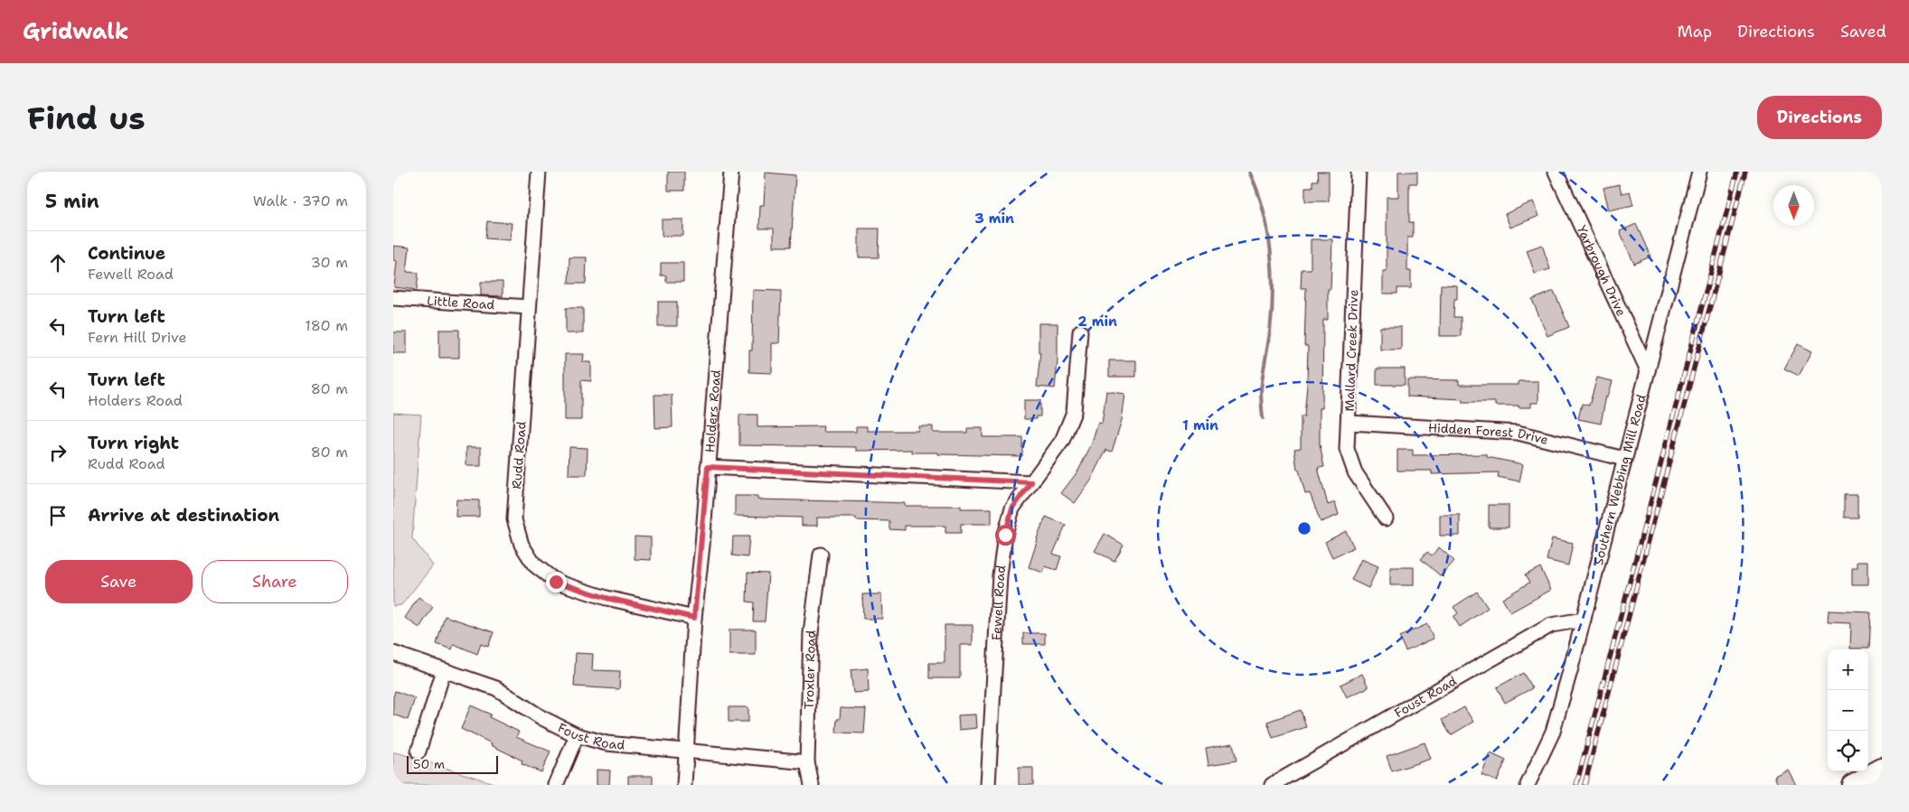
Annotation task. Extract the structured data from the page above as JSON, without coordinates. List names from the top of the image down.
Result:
{
  "streets": {
    "street": [
      "Yarbrough Drive",
      "Little Road",
      "Mallard Creek Drive",
      "Holders Road",
      "Hidden Forest Drive",
      "Rudd Road",
      "Southern Webbing Mill Road",
      "Fewell Road",
      "Troxler Road",
      "Foust Road"
    ]
  },
  "crossings": [
    ["Yarbrough Drive", "Southern Webbing Mill Road"],
    ["Little Road", "Rudd Road"],
    ["Mallard Creek Drive", "Hidden Forest Drive"],
    ["Holders Road", "Rudd Road"],
    ["Holders Road", "Foust Road"],
    ["Hidden Forest Drive", "Southern Webbing Mill Road"],
    ["Southern Webbing Mill Road", "Foust Road"],
    ["Troxler Road", "Foust Road"]
  ],
  "scale_bar": "50 m",
  "north": "bottom",
  "page": {
    "header": "Gridwalk",
    "nav": ["Map", "Directions", "Saved"],
    "buttons": [
      "Directions",
      ["Save", "Share"]
    ],
    "title": "Find us",
    "heading": ["5 min", "Walk · 370 m"],
    "list": [
      ["Continue", "Fewell Road", "30 m"],
      ["Turn left", "Fern Hill Drive", "180 m"],
      ["Turn left", "Holders Road", "80 m"],
      ["Turn right", "Rudd Road", "80 m"],
      "Arrive at destination"
    ],
    "map_buttons": ["+", "−"],
    "scale": "50 m"
  },
  "rings": ["3 min", "2 min", "1 min"]
}
